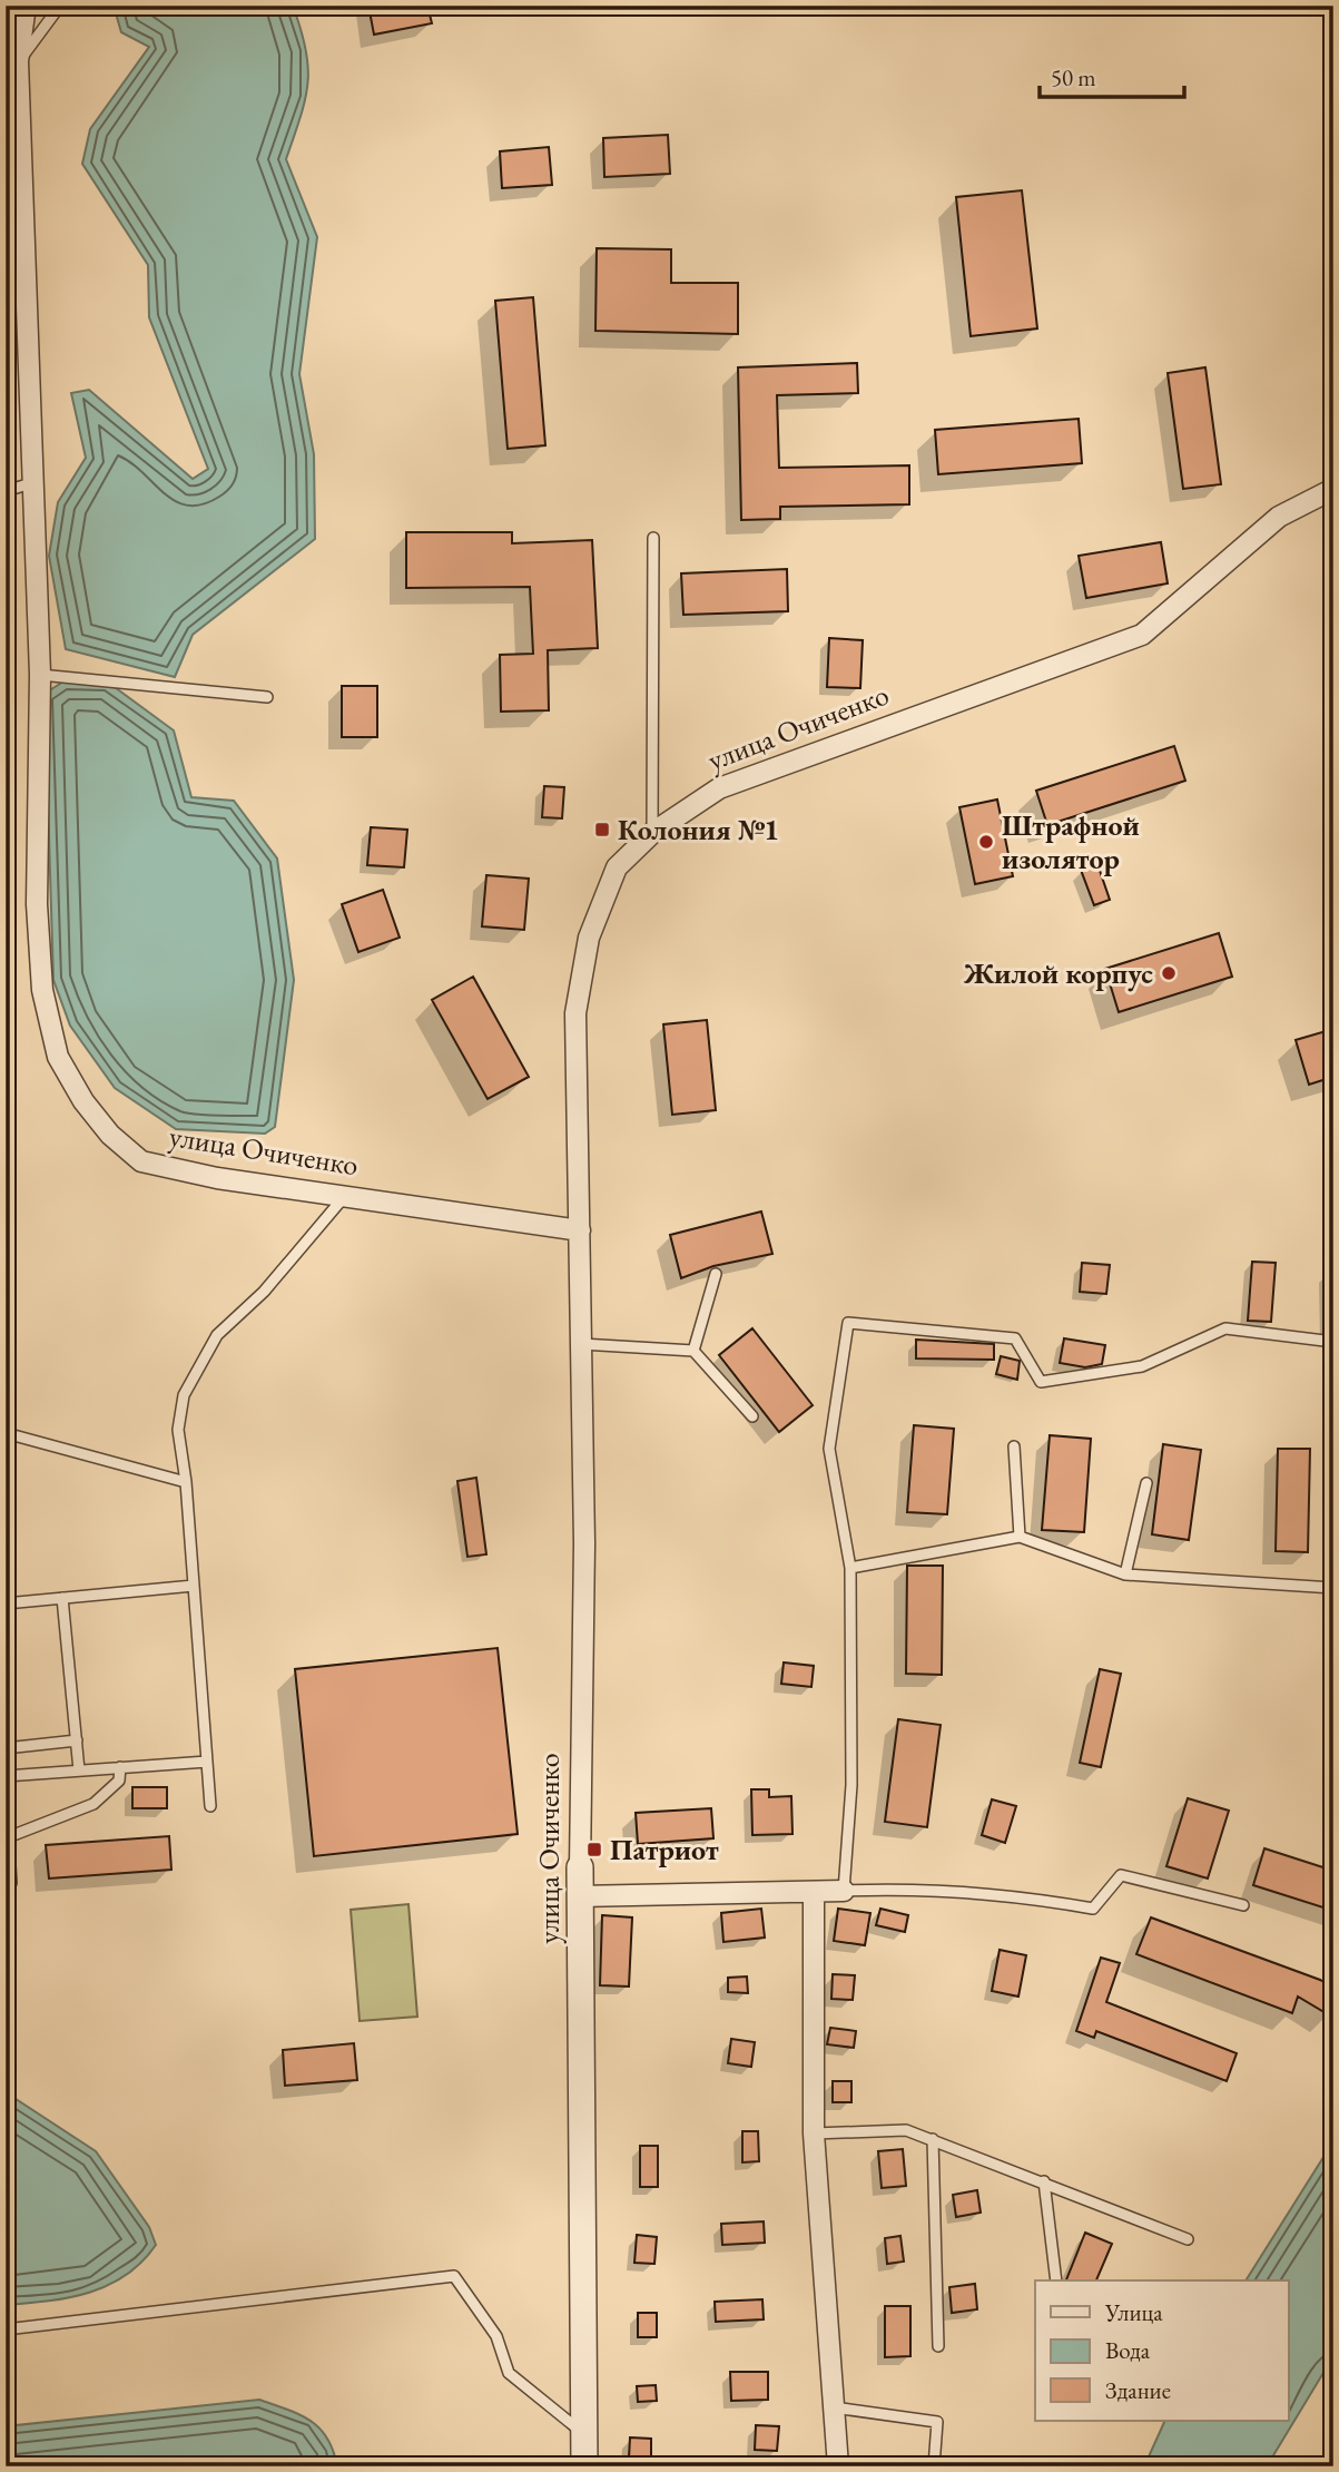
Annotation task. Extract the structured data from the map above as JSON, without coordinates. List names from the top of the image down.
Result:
{
  "streets": {
    "street": ["улица Очиченко"]
  },
  "places": {
    "transit": ["Колония №1", "Патриот"],
    "other": ["Штрафной изолятор", "Жилой корпус"]
  },
  "legend": ["Улица", "Вода", "Здание"],
  "scale_bar": "50 m"
}
